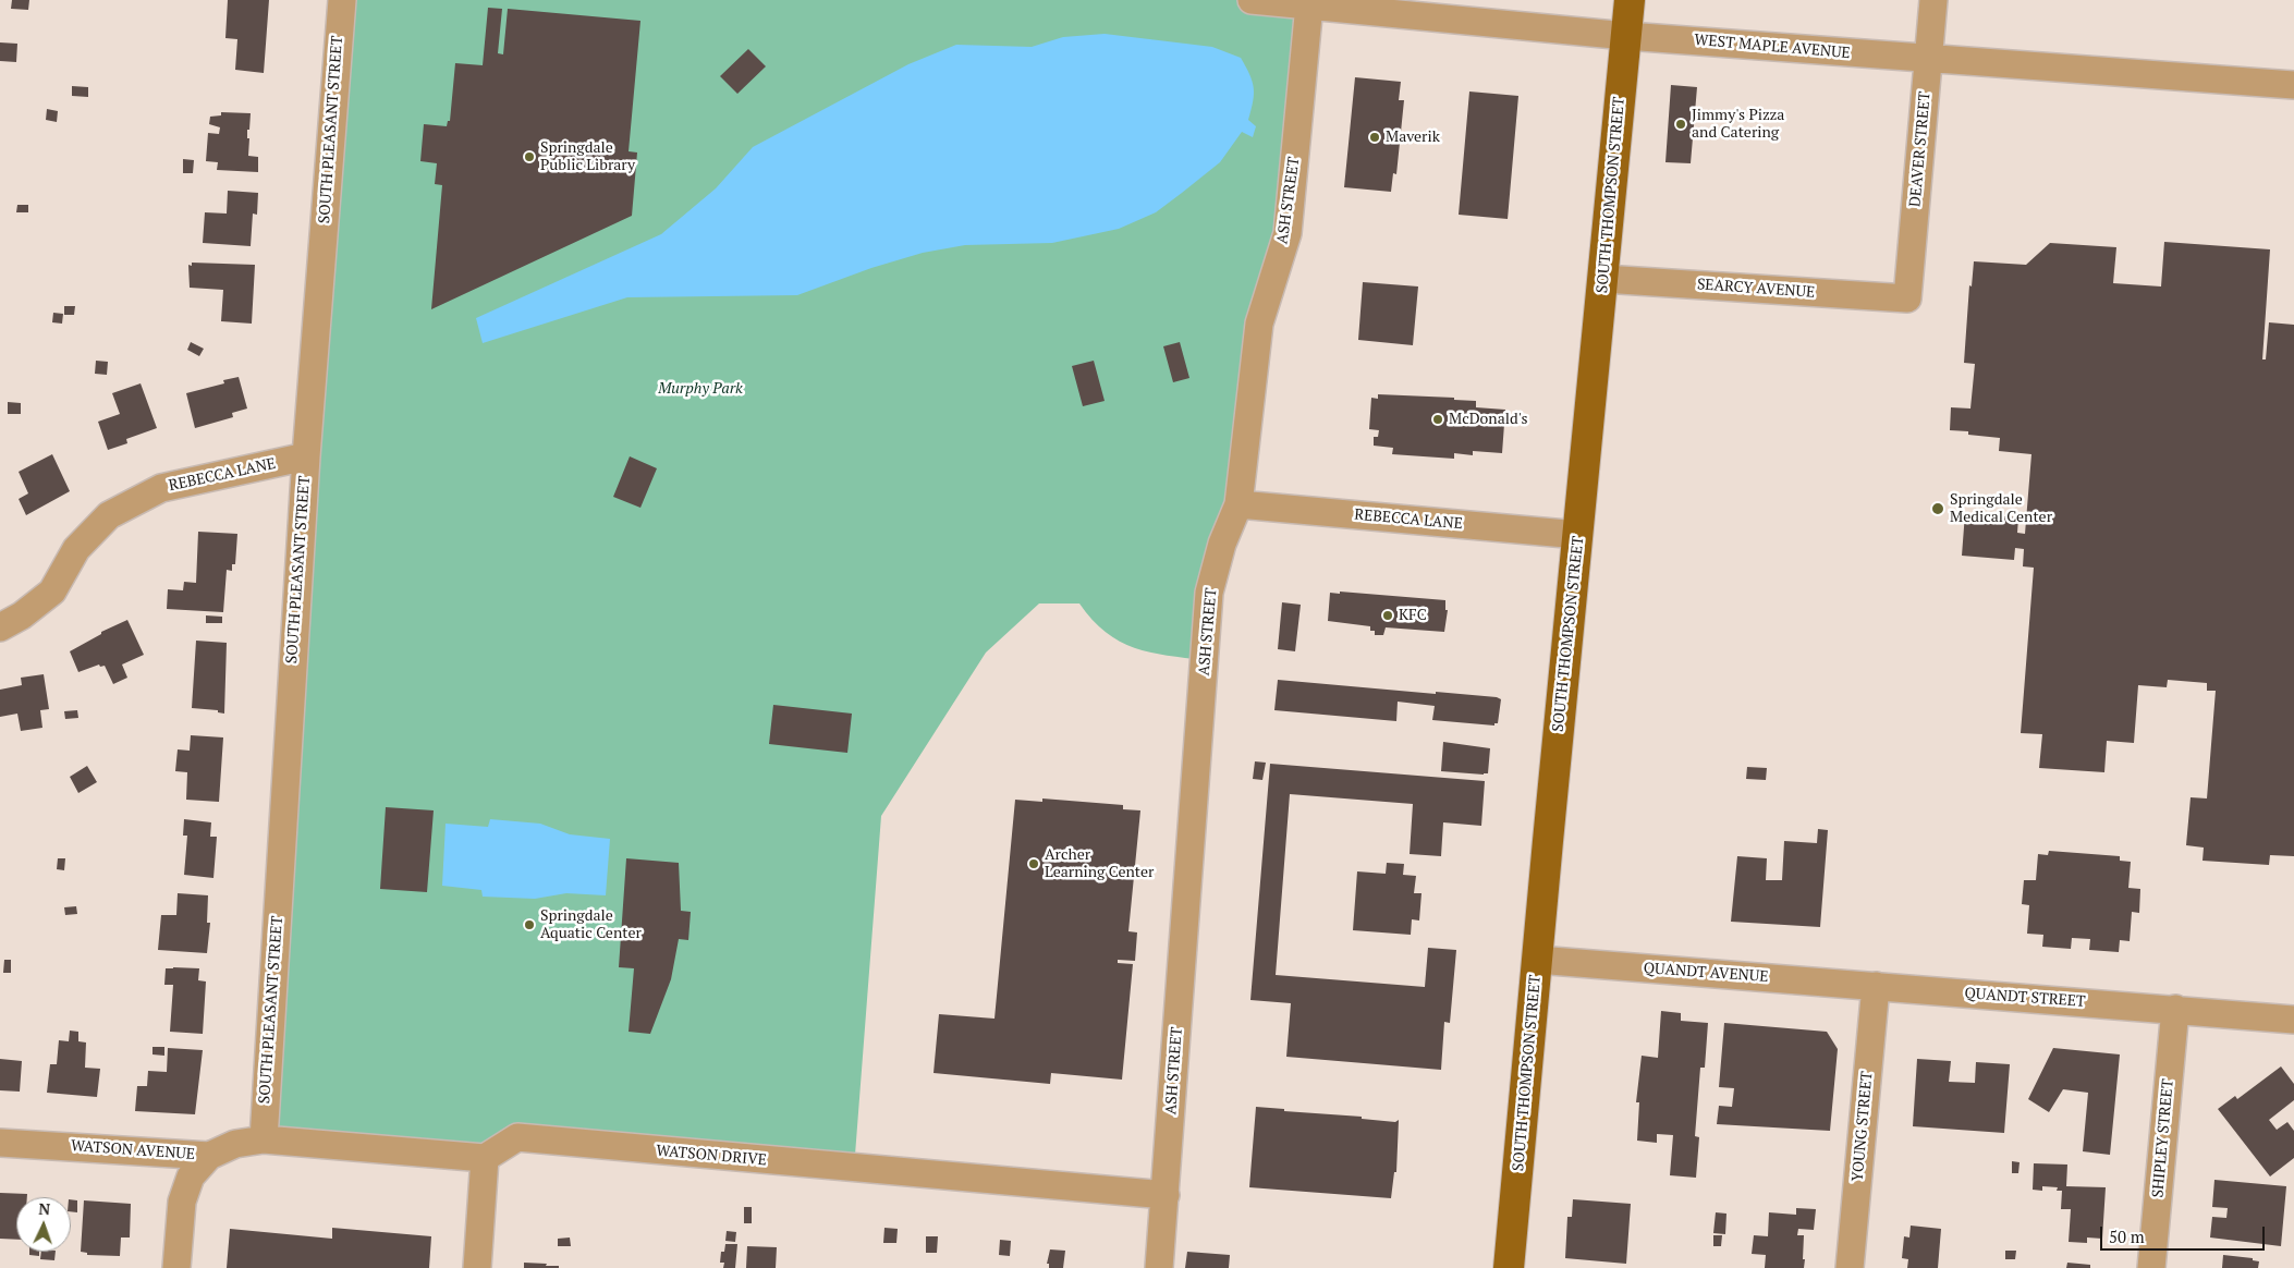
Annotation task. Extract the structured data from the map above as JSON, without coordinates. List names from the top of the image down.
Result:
{
  "streets": {
    "main road": ["SOUTH THOMPSON STREET"],
    "street": [
      "WEST MAPLE AVENUE",
      "SOUTH PLEASANT STREET",
      "DEAVER STREET",
      "ASH STREET",
      "SEARCY AVENUE",
      "REBECCA LANE",
      "QUANDT AVENUE",
      "QUANDT STREET",
      "YOUNG STREET",
      "SHIPLEY STREET",
      "WATSON AVENUE",
      "WATSON DRIVE"
    ]
  },
  "crossings": [
    ["WEST MAPLE AVENUE", "DEAVER STREET"],
    ["WEST MAPLE AVENUE", "SOUTH THOMPSON STREET"],
    ["WEST MAPLE AVENUE", "ASH STREET"],
    ["SOUTH PLEASANT STREET", "REBECCA LANE"],
    ["SOUTH PLEASANT STREET", "WATSON AVENUE"],
    ["DEAVER STREET", "SEARCY AVENUE"],
    ["SOUTH THOMPSON STREET", "SEARCY AVENUE"],
    ["SOUTH THOMPSON STREET", "REBECCA LANE"],
    ["SOUTH THOMPSON STREET", "QUANDT AVENUE"],
    ["ASH STREET", "REBECCA LANE"],
    ["ASH STREET", "WATSON DRIVE"],
    ["QUANDT AVENUE", "QUANDT STREET"],
    ["QUANDT AVENUE", "YOUNG STREET"],
    ["QUANDT STREET", "YOUNG STREET"],
    ["QUANDT STREET", "SHIPLEY STREET"]
  ],
  "parks": ["Murphy Park"],
  "places": [
    "Jimmy's Pizza and Catering",
    "Maverik",
    "Springdale Public Library",
    "McDonald's",
    "Springdale Medical Center",
    "KFC",
    "Archer Learning Center",
    "Springdale Aquatic Center"
  ],
  "scale_bar": "50 m",
  "north": "top"
}
